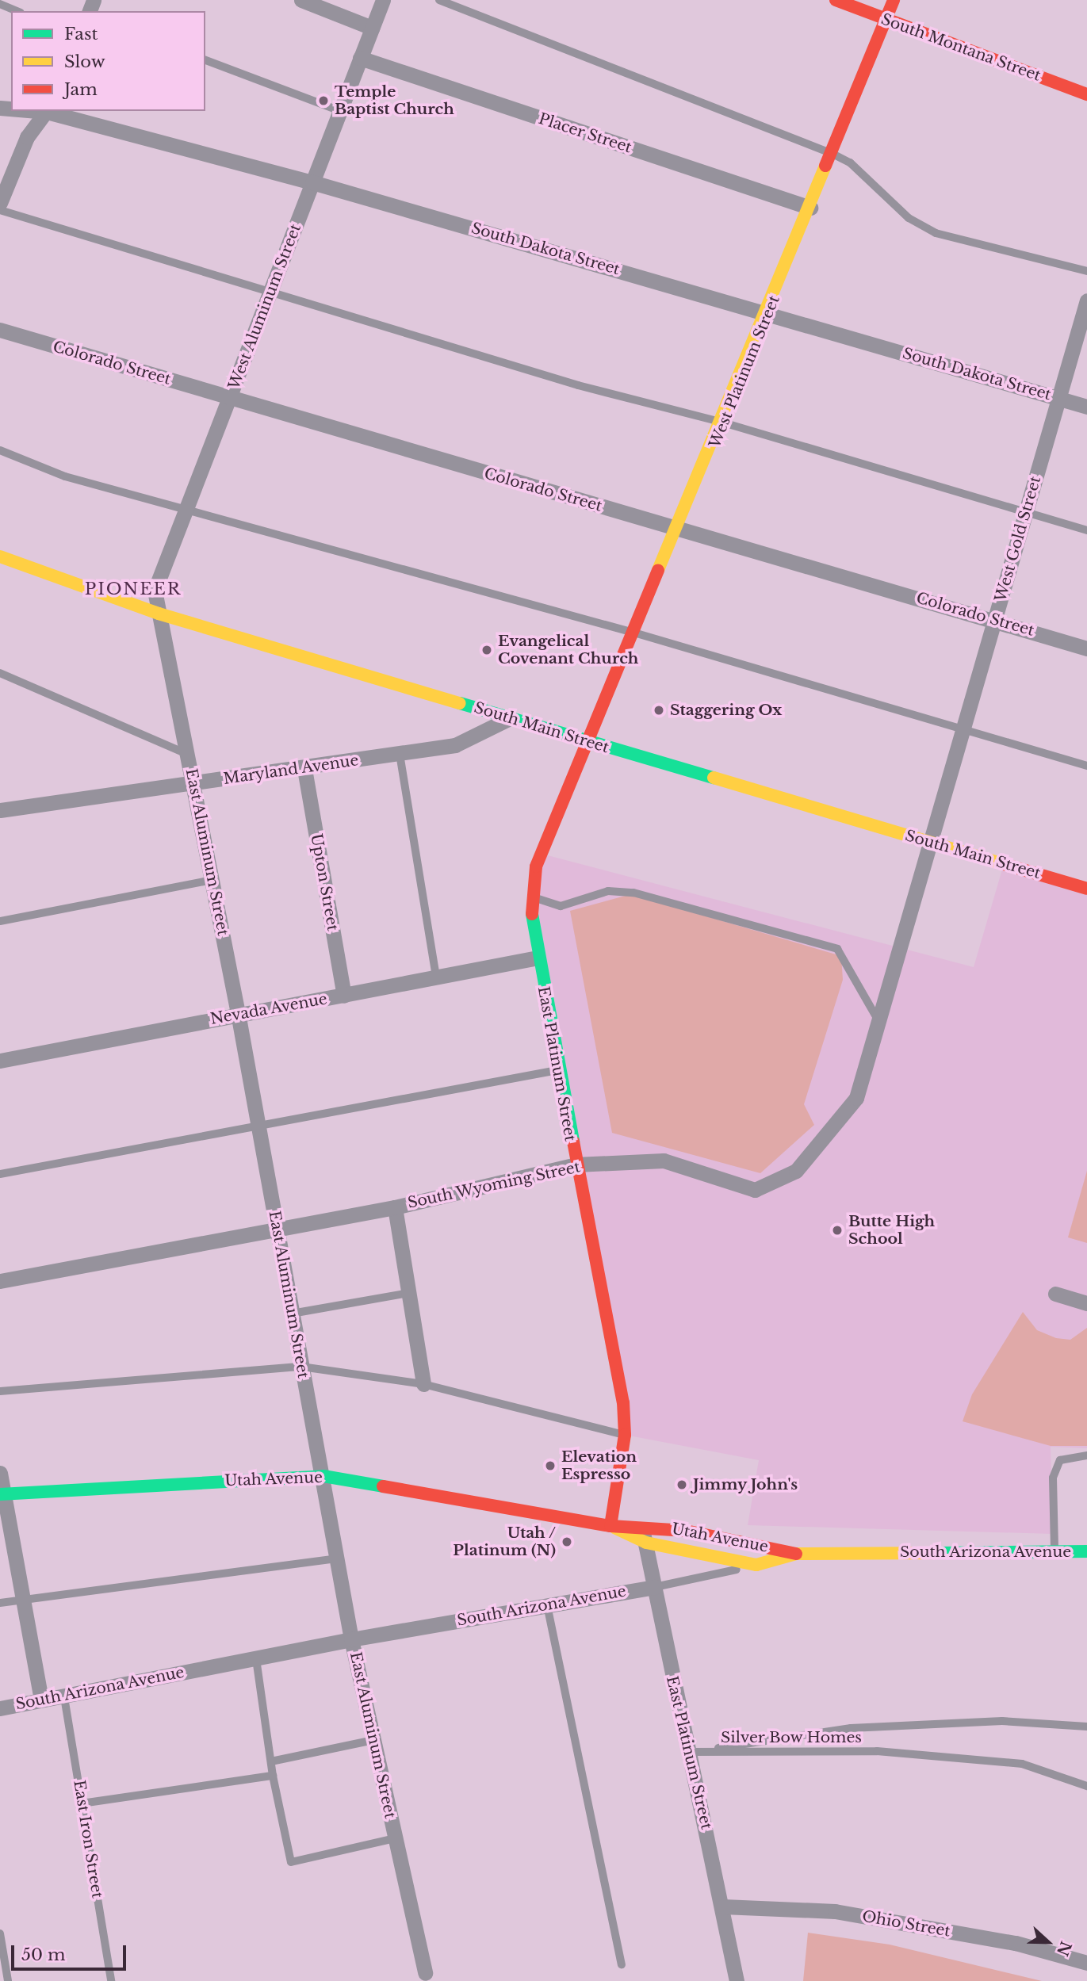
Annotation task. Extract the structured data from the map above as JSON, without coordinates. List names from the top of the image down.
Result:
{
  "streets": {
    "main road": [
      "South Montana Street",
      "West Platinum Street",
      "South Main Street",
      "East Platinum Street",
      "Utah Avenue",
      "South Arizona Avenue"
    ],
    "street": [
      "Placer Street",
      "South Dakota Street",
      "West Aluminum Street",
      "Colorado Street",
      "West Gold Street",
      "Maryland Avenue",
      "East Aluminum Street",
      "Upton Street",
      "Nevada Avenue",
      "South Wyoming Street",
      "Ohio Street"
    ],
    "lane": ["Silver Bow Homes", "East Iron Street"]
  },
  "crossings": [
    ["South Montana Street", "West Platinum Street"],
    ["Placer Street", "West Aluminum Street"],
    ["Placer Street", "West Platinum Street"],
    ["South Dakota Street", "West Aluminum Street"],
    ["South Dakota Street", "West Platinum Street"],
    ["South Dakota Street", "West Gold Street"],
    ["West Aluminum Street", "Colorado Street"],
    ["West Aluminum Street", "South Main Street"],
    ["West Aluminum Street", "East Aluminum Street"],
    ["Colorado Street", "West Platinum Street"],
    ["Colorado Street", "West Gold Street"],
    ["West Platinum Street", "South Main Street"],
    ["West Platinum Street", "East Platinum Street"],
    ["West Gold Street", "South Main Street"],
    ["West Gold Street", "South Wyoming Street"],
    ["South Main Street", "Maryland Avenue"],
    ["South Main Street", "East Aluminum Street"],
    ["South Main Street", "East Platinum Street"],
    ["Maryland Avenue", "East Aluminum Street"],
    ["Maryland Avenue", "Upton Street"],
    ["East Aluminum Street", "Nevada Avenue"],
    ["East Aluminum Street", "South Wyoming Street"],
    ["East Aluminum Street", "Utah Avenue"],
    ["East Aluminum Street", "South Arizona Avenue"],
    ["Upton Street", "Nevada Avenue"],
    ["Nevada Avenue", "East Platinum Street"],
    ["East Platinum Street", "South Wyoming Street"],
    ["East Platinum Street", "Utah Avenue"],
    ["East Platinum Street", "South Arizona Avenue"],
    ["East Platinum Street", "Silver Bow Homes"],
    ["East Platinum Street", "Ohio Street"],
    ["Utah Avenue", "South Arizona Avenue"],
    ["South Arizona Avenue", "East Iron Street"]
  ],
  "districts": ["PIONEER"],
  "places": [
    "Temple Baptist Church",
    "Evangelical Covenant Church",
    "Staggering Ox",
    "Butte High School",
    "Elevation Espresso",
    "Jimmy John's",
    "Utah / Platinum (N)"
  ],
  "legend": ["Fast", "Slow", "Jam"],
  "scale_bar": "50 m",
  "north": "right"
}
